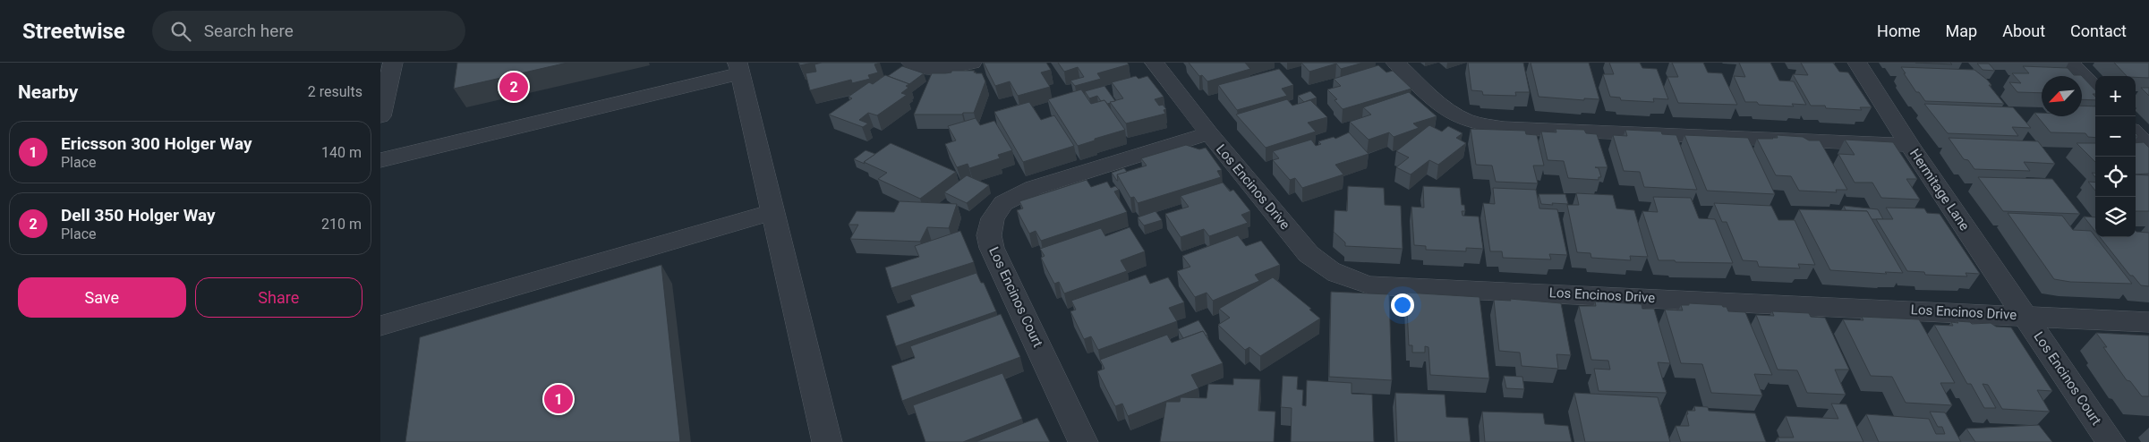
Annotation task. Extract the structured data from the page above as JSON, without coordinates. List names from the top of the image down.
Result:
{
  "streets": {
    "lane": ["Los Encinos Drive", "Hermitage Lane", "Los Encinos Court"]
  },
  "crossings": [
    ["Los Encinos Drive", "Hermitage Lane"],
    ["Los Encinos Drive", "Los Encinos Court"],
    ["Hermitage Lane", "Los Encinos Court"]
  ],
  "north": "bottom left",
  "page": {
    "header": "Streetwise",
    "search": "Search here",
    "nav": [
      "Home",
      "Map",
      "About",
      "Contact"
    ],
    "heading": ["Nearby", "2 results"],
    "pins": ["2", "1"],
    "map_buttons": ["+", "−"],
    "list": [
      {
        "mark": "1",
        "name": "Ericsson 300 Holger Way",
        "note": "Place",
        "value": "140 m"
      },
      {
        "mark": "2",
        "name": "Dell 350 Holger Way",
        "note": "Place",
        "value": "210 m"
      }
    ],
    "buttons": ["Save", "Share"]
  }
}
